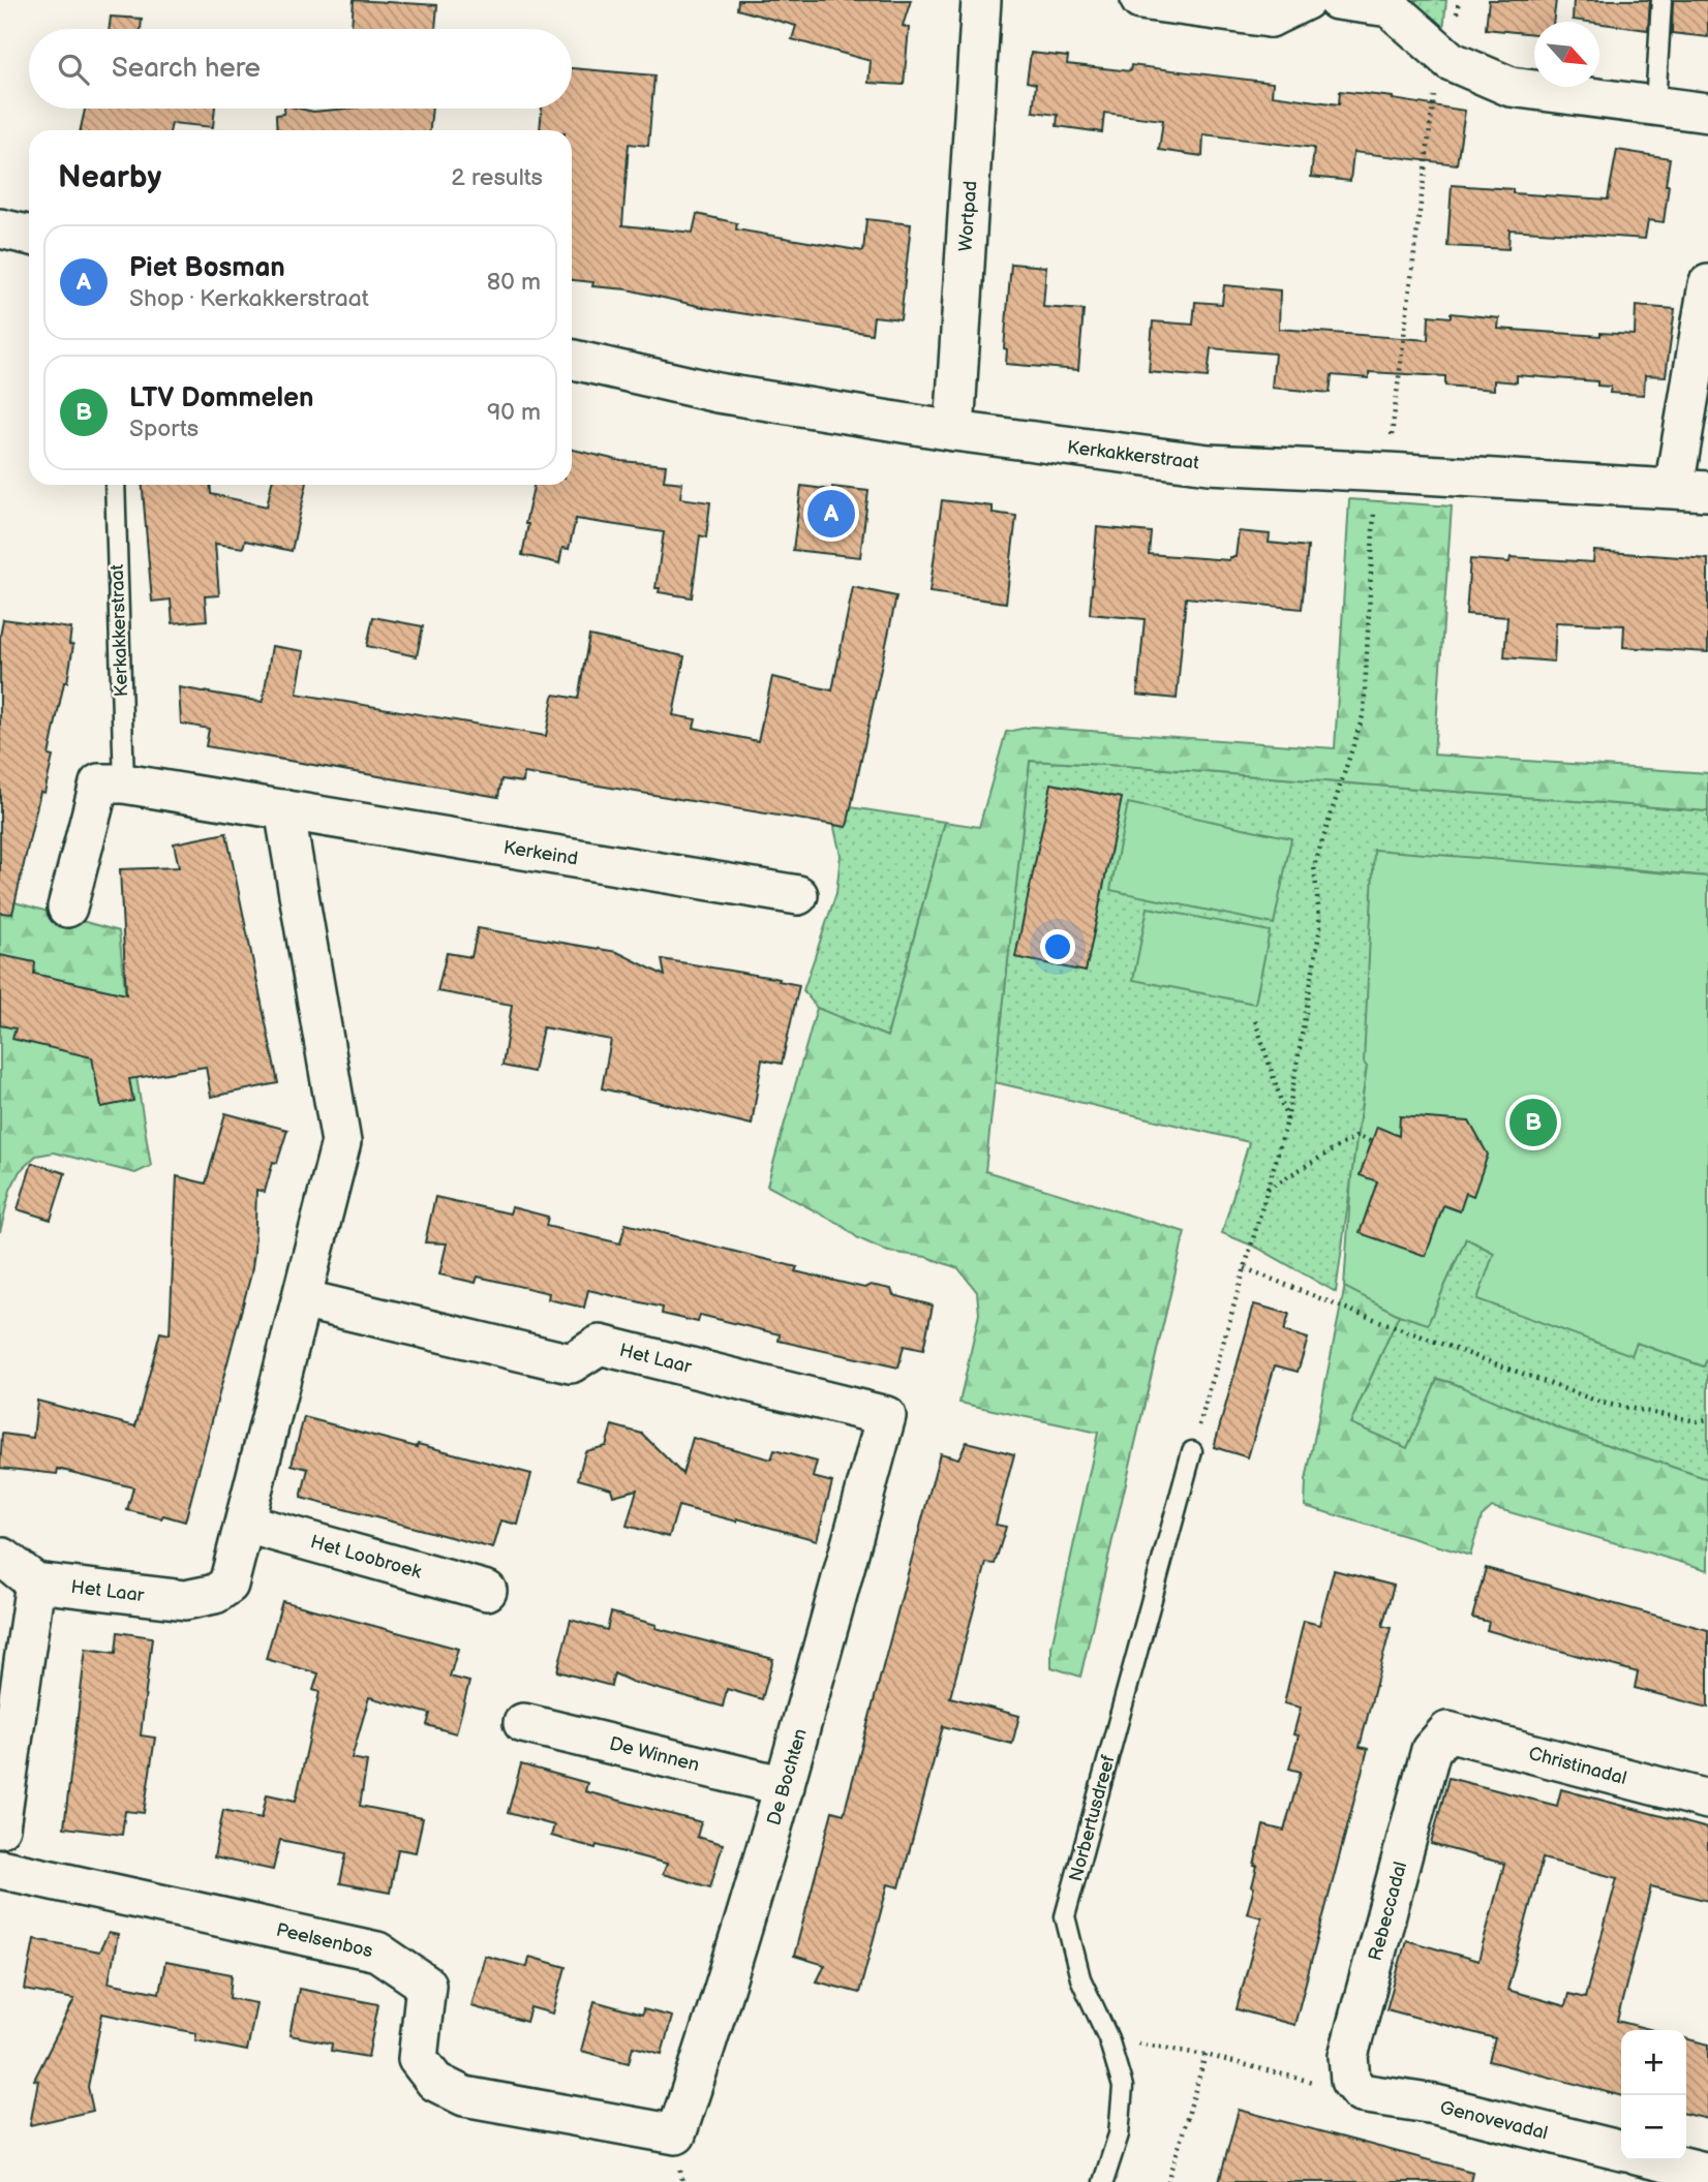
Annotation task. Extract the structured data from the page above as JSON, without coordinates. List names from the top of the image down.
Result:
{
  "streets": {
    "street": [
      "Wortpad",
      "Kerkakkerstraat",
      "Kerkeind",
      "Het Laar",
      "Het Loobroek",
      "De Winnen",
      "Christinadal",
      "De Bochten",
      "Rebeccadal",
      "Peelsenbos",
      "Genovevadal"
    ],
    "lane": ["Norbertusdreef"]
  },
  "crossings": [
    ["Wortpad", "Kerkakkerstraat"],
    ["Kerkakkerstraat", "Kerkeind"],
    ["Kerkeind", "Het Laar"],
    ["Het Laar", "Het Loobroek"],
    ["Het Laar", "De Bochten"],
    ["De Winnen", "De Bochten"],
    ["Christinadal", "Rebeccadal"],
    ["De Bochten", "Peelsenbos"],
    ["Rebeccadal", "Genovevadal"]
  ],
  "north": "bottom right",
  "page": {
    "search": "Search here",
    "heading": ["Nearby", "2 results"],
    "list": [
      {
        "mark": "A",
        "name": "Piet Bosman",
        "note": "Shop · Kerkakkerstraat",
        "value": "80 m"
      },
      {
        "mark": "B",
        "name": "LTV Dommelen",
        "note": "Sports",
        "value": "90 m"
      }
    ],
    "pins": ["A", "B"],
    "map_buttons": ["+", "−"]
  }
}
